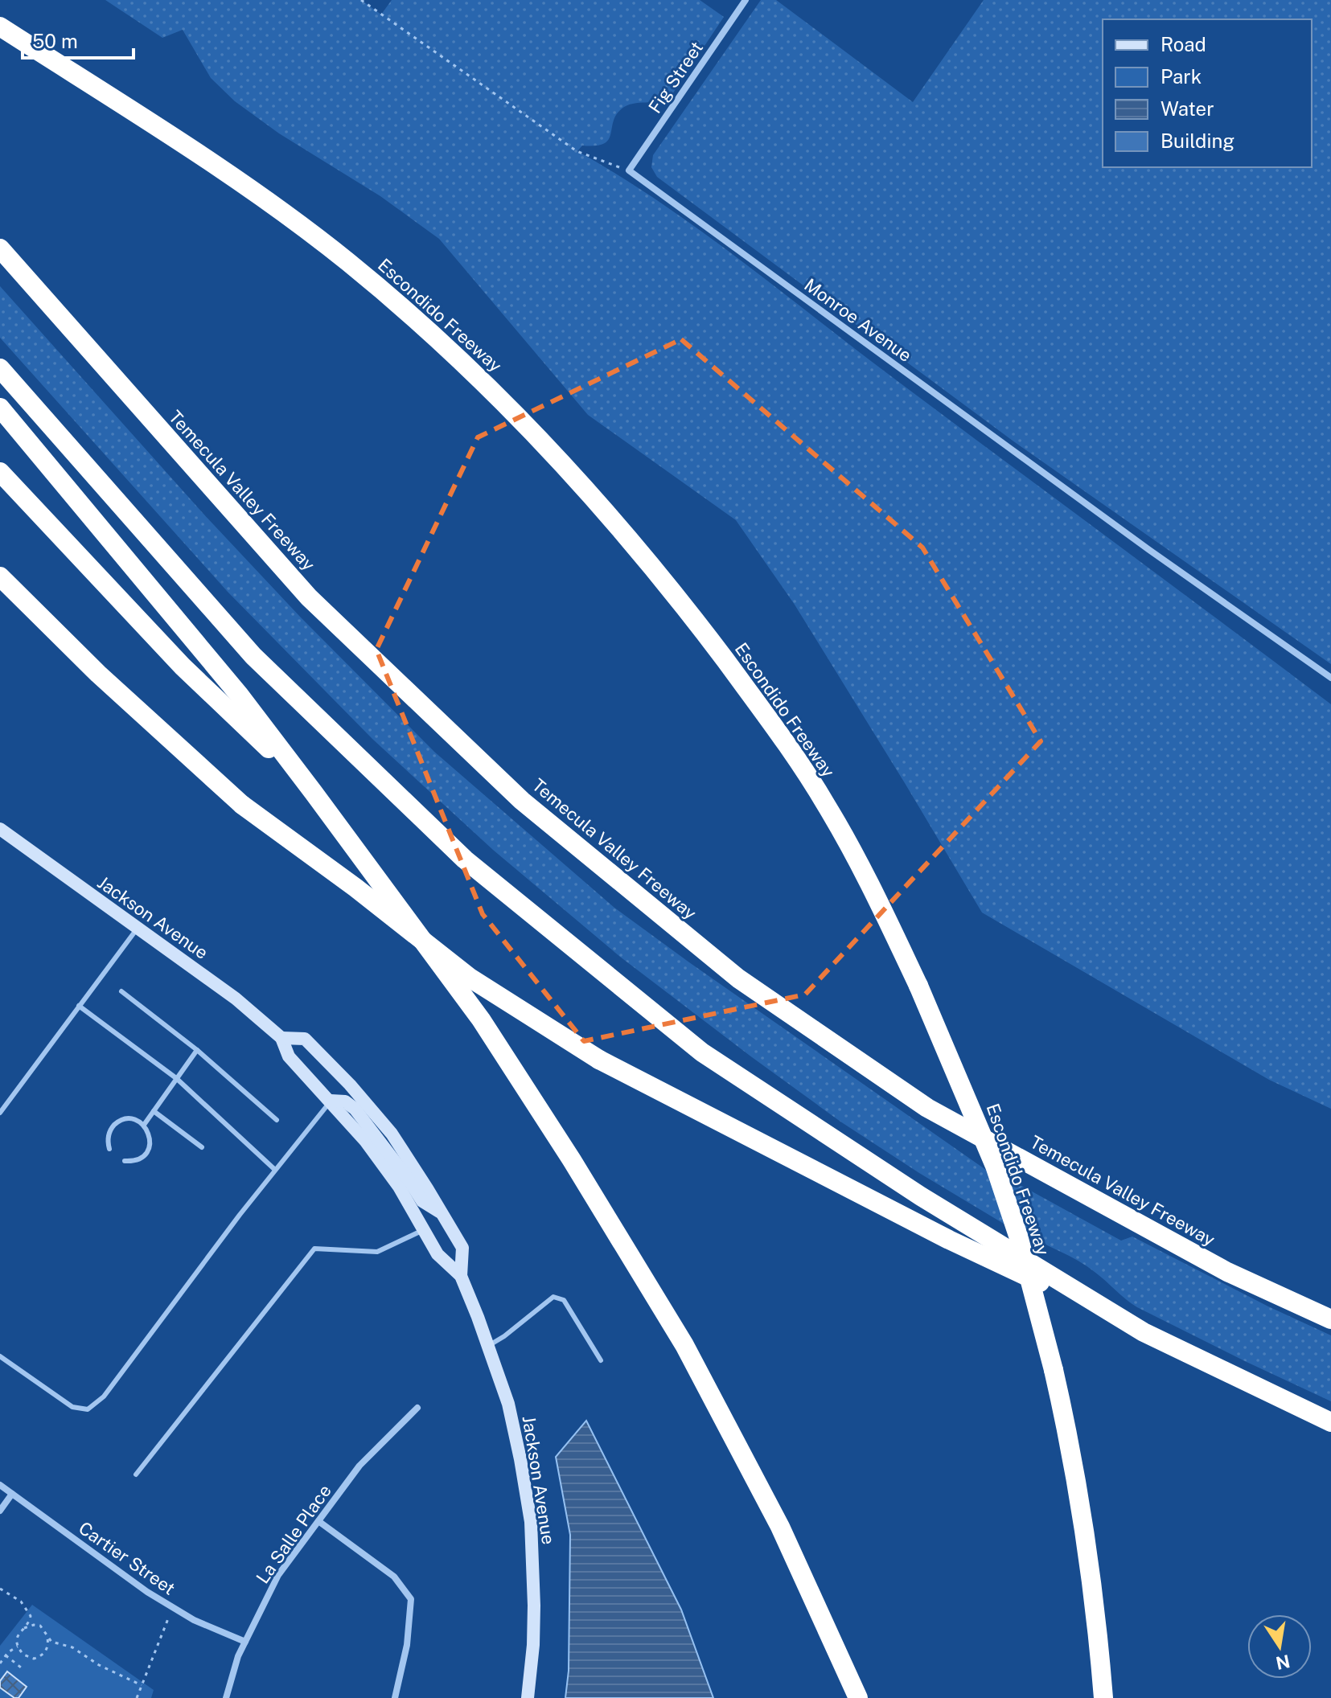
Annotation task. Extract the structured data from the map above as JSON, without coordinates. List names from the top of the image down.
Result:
{
  "streets": {
    "highway": ["Escondido Freeway", "Temecula Valley Freeway"],
    "main road": ["Jackson Avenue"],
    "street": [
      "Fig Street",
      "Monroe Avenue",
      "La Salle Place",
      "Cartier Street"
    ]
  },
  "crossings": [
    ["Fig Street", "Monroe Avenue"],
    ["La Salle Place", "Cartier Street"]
  ],
  "legend": [
    "Road",
    "Park",
    "Water",
    "Building"
  ],
  "scale_bar": "50 m",
  "north": "bottom"
}
